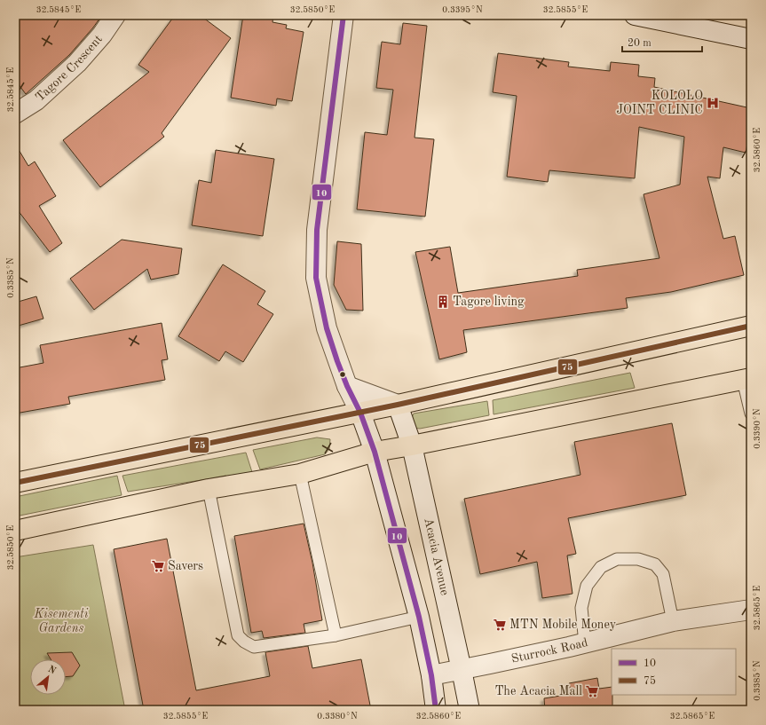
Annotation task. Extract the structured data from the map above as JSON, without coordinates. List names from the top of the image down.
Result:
{
  "streets": {
    "street": ["Tagore Crescent", "Acacia Avenue", "Sturrock Road"]
  },
  "crossings": [
    ["Acacia Avenue", "Sturrock Road"]
  ],
  "parks": ["Kisementi Gardens"],
  "places": {
    "hospital": ["KOLOLO JOINT CLINIC"],
    "building": ["Tagore living"],
    "supermarket": ["Savers", "MTN Mobile Money", "The Acacia Mall"]
  },
  "lines": ["transit line 10", "transit line 75"],
  "legend": ["10", "75"],
  "scale_bar": "20 m",
  "north": "top right",
  "coordinates": [
    "32.5845°E",
    "32.5850°E",
    "0.3395°N",
    "32.5855°E",
    "32.5860°E",
    "0.3385°N",
    "0.3390°N",
    "32.5865°E",
    "0.3380°N"
  ]
}
